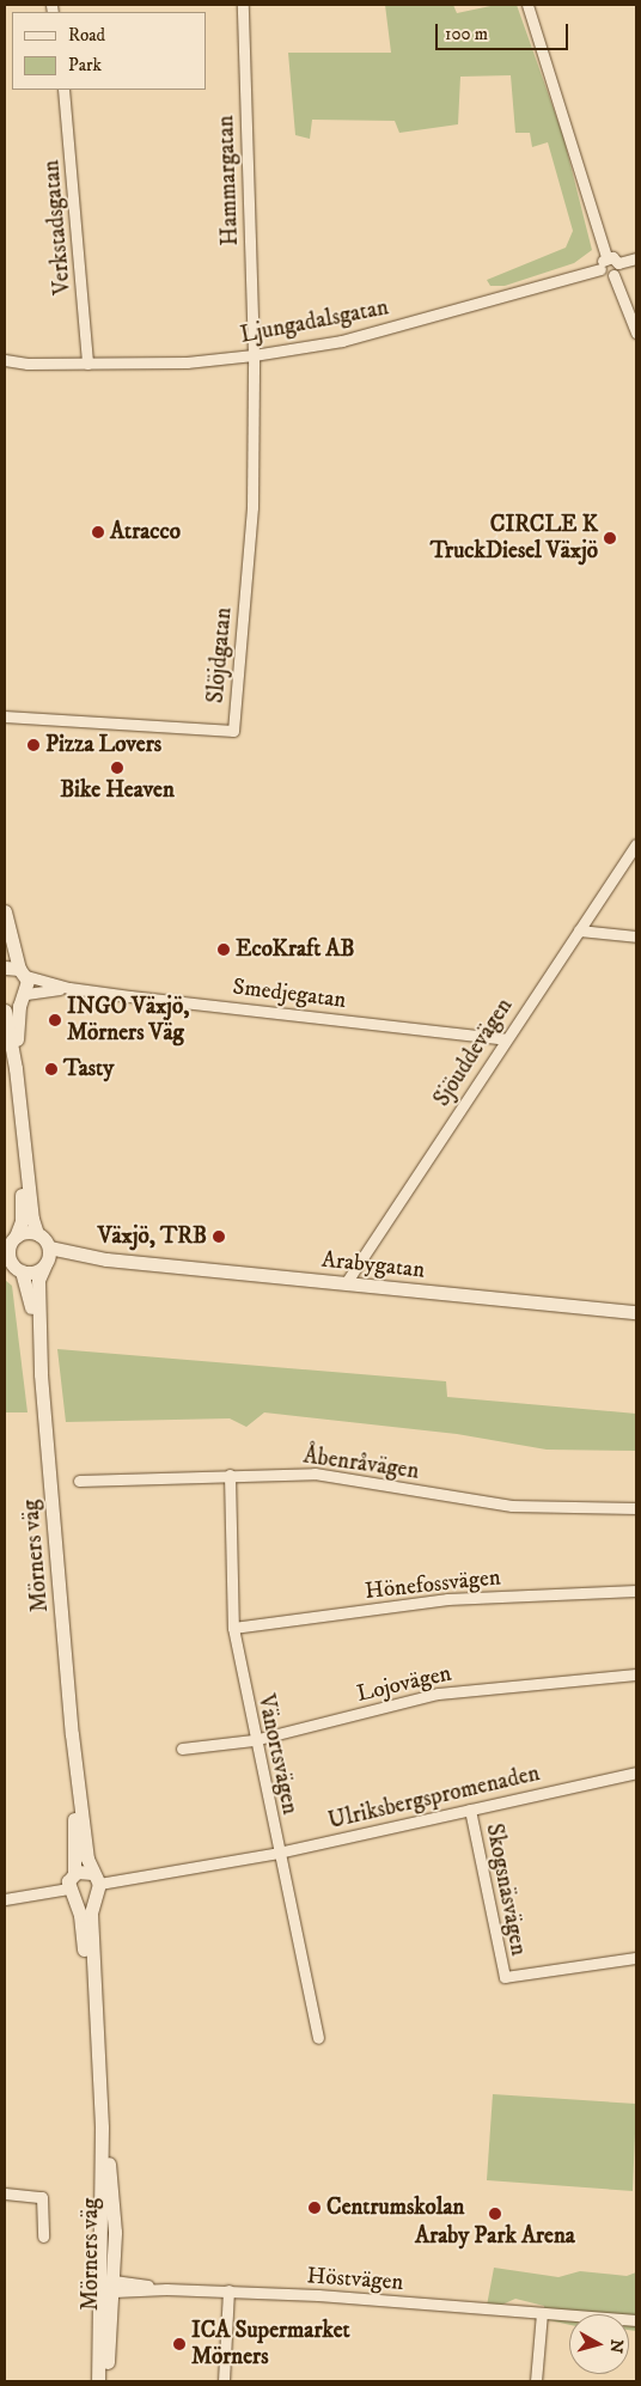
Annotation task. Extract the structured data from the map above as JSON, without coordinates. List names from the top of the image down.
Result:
{
  "streets": {
    "main road": ["Arabygatan", "Mörners väg"],
    "street": [
      "Hammargatan",
      "Verkstadsgatan",
      "Ljungadalsgatan",
      "Slöjdgatan",
      "Smedjegatan",
      "Sjöuddevägen",
      "Åbenråvägen",
      "Hönefossvägen",
      "Lojovägen",
      "Vänortsvägen",
      "Ulriksbergspromenaden",
      "Skogsnäsvägen",
      "Höstvägen"
    ]
  },
  "crossings": [
    ["Hammargatan", "Ljungadalsgatan"],
    ["Hammargatan", "Slöjdgatan"],
    ["Verkstadsgatan", "Ljungadalsgatan"],
    ["Ljungadalsgatan", "Slöjdgatan"],
    ["Smedjegatan", "Sjöuddevägen"],
    ["Sjöuddevägen", "Arabygatan"],
    ["Arabygatan", "Mörners väg"],
    ["Åbenråvägen", "Vänortsvägen"],
    ["Mörners väg", "Ulriksbergspromenaden"],
    ["Mörners väg", "Höstvägen"],
    ["Hönefossvägen", "Vänortsvägen"],
    ["Lojovägen", "Vänortsvägen"],
    ["Vänortsvägen", "Ulriksbergspromenaden"],
    ["Ulriksbergspromenaden", "Skogsnäsvägen"]
  ],
  "places": [
    "Atracco",
    "CIRCLE K TruckDiesel Växjö",
    "Pizza Lovers",
    "Bike Heaven",
    "EcoKraft AB",
    "INGO Växjö, Mörners Väg",
    "Tasty",
    "Växjö, TRB",
    "Centrumskolan",
    "Araby Park Arena",
    "ICA Supermarket Mörners"
  ],
  "legend": ["Road", "Park"],
  "scale_bar": "100 m",
  "north": "right"
}
